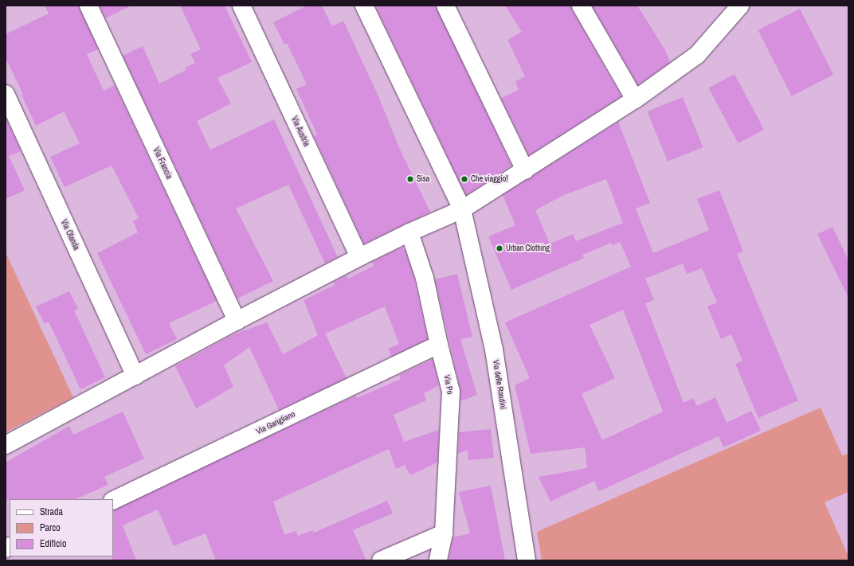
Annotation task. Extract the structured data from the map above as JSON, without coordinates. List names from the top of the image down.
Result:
{
  "streets": {
    "street": [
      "Via Austria",
      "Via Francia",
      "Via Olanda",
      "Via Po",
      "Via delle Rondini",
      "Via Garigliano"
    ]
  },
  "crossings": [
    ["Via Po", "Via Garigliano"]
  ],
  "places": ["Sisa", "Che viaggio!", "Urban Clothing"],
  "legend": ["Strada", "Parco", "Edificio"]
}
